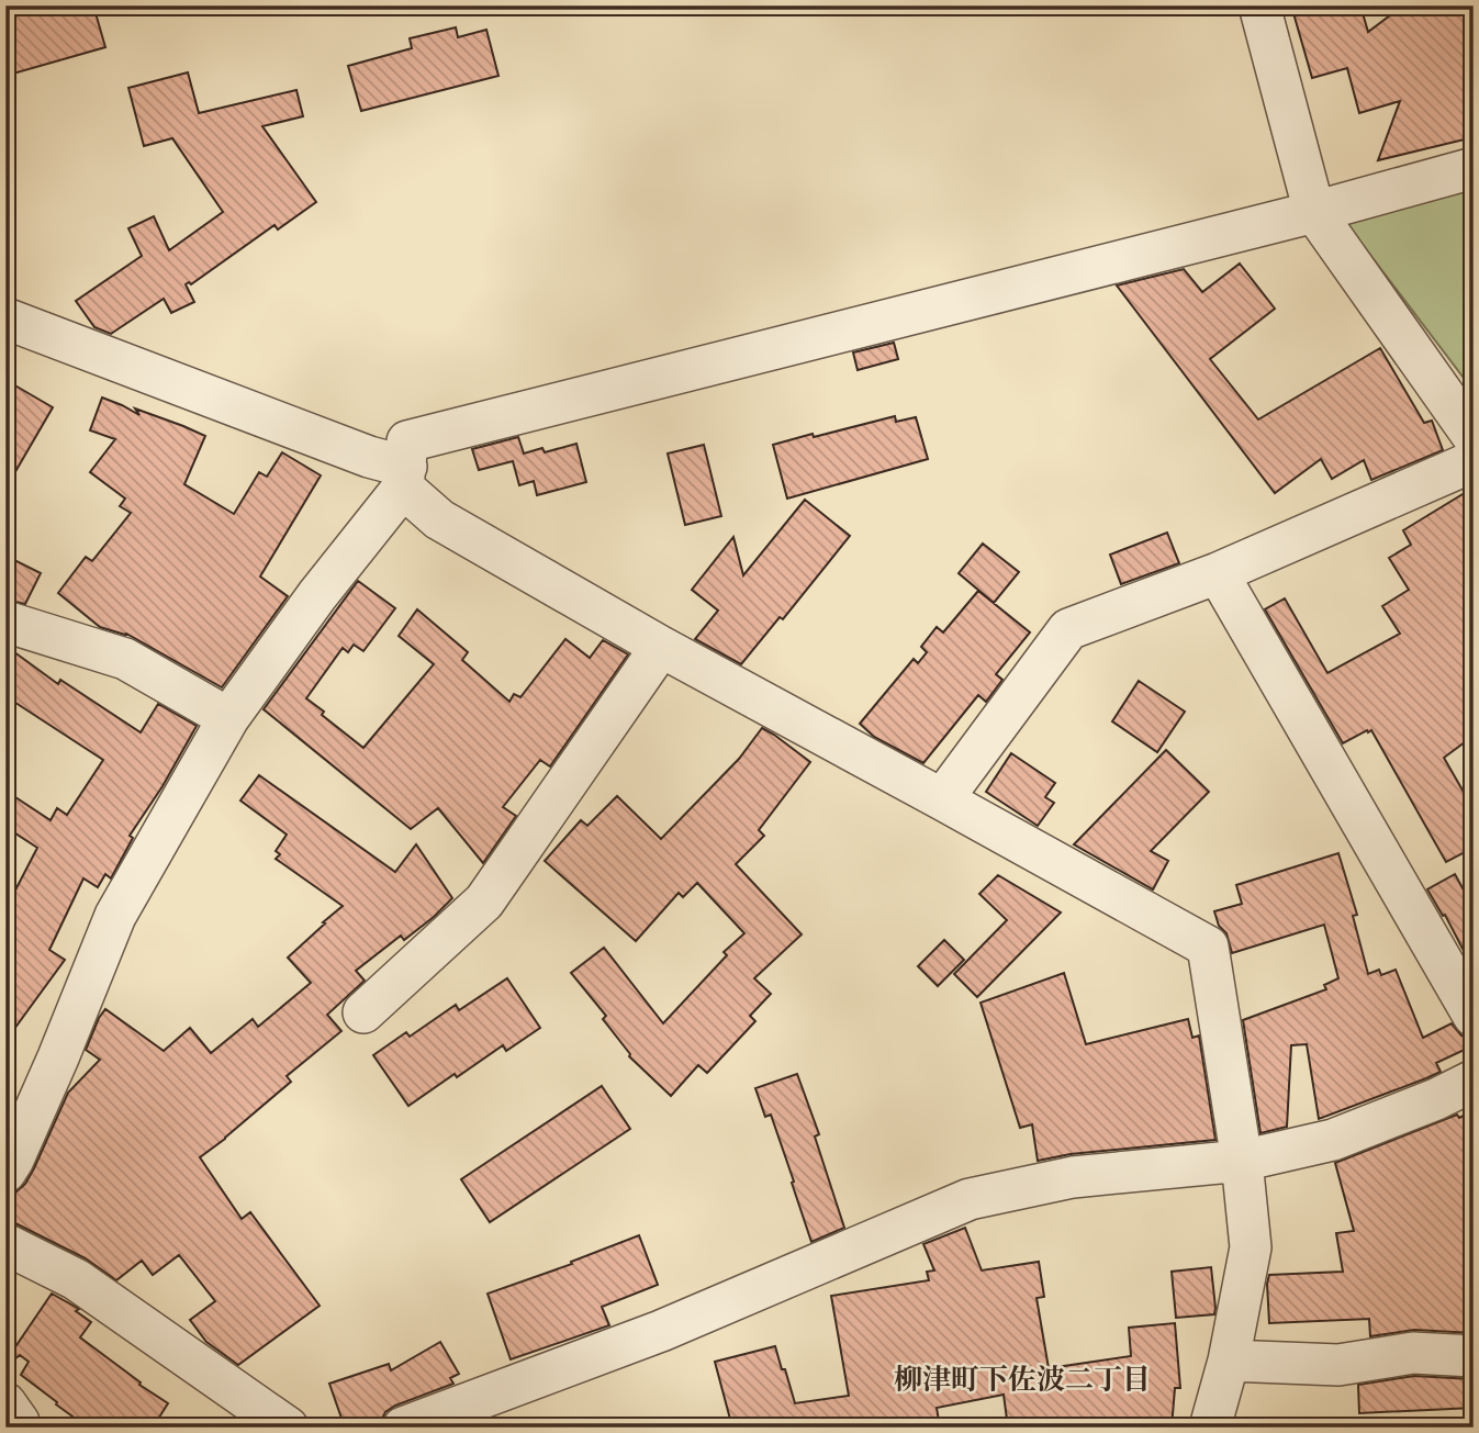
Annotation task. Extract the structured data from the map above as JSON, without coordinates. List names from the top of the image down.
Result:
{
  "districts": ["柳津町下佐波二丁目"]
}
